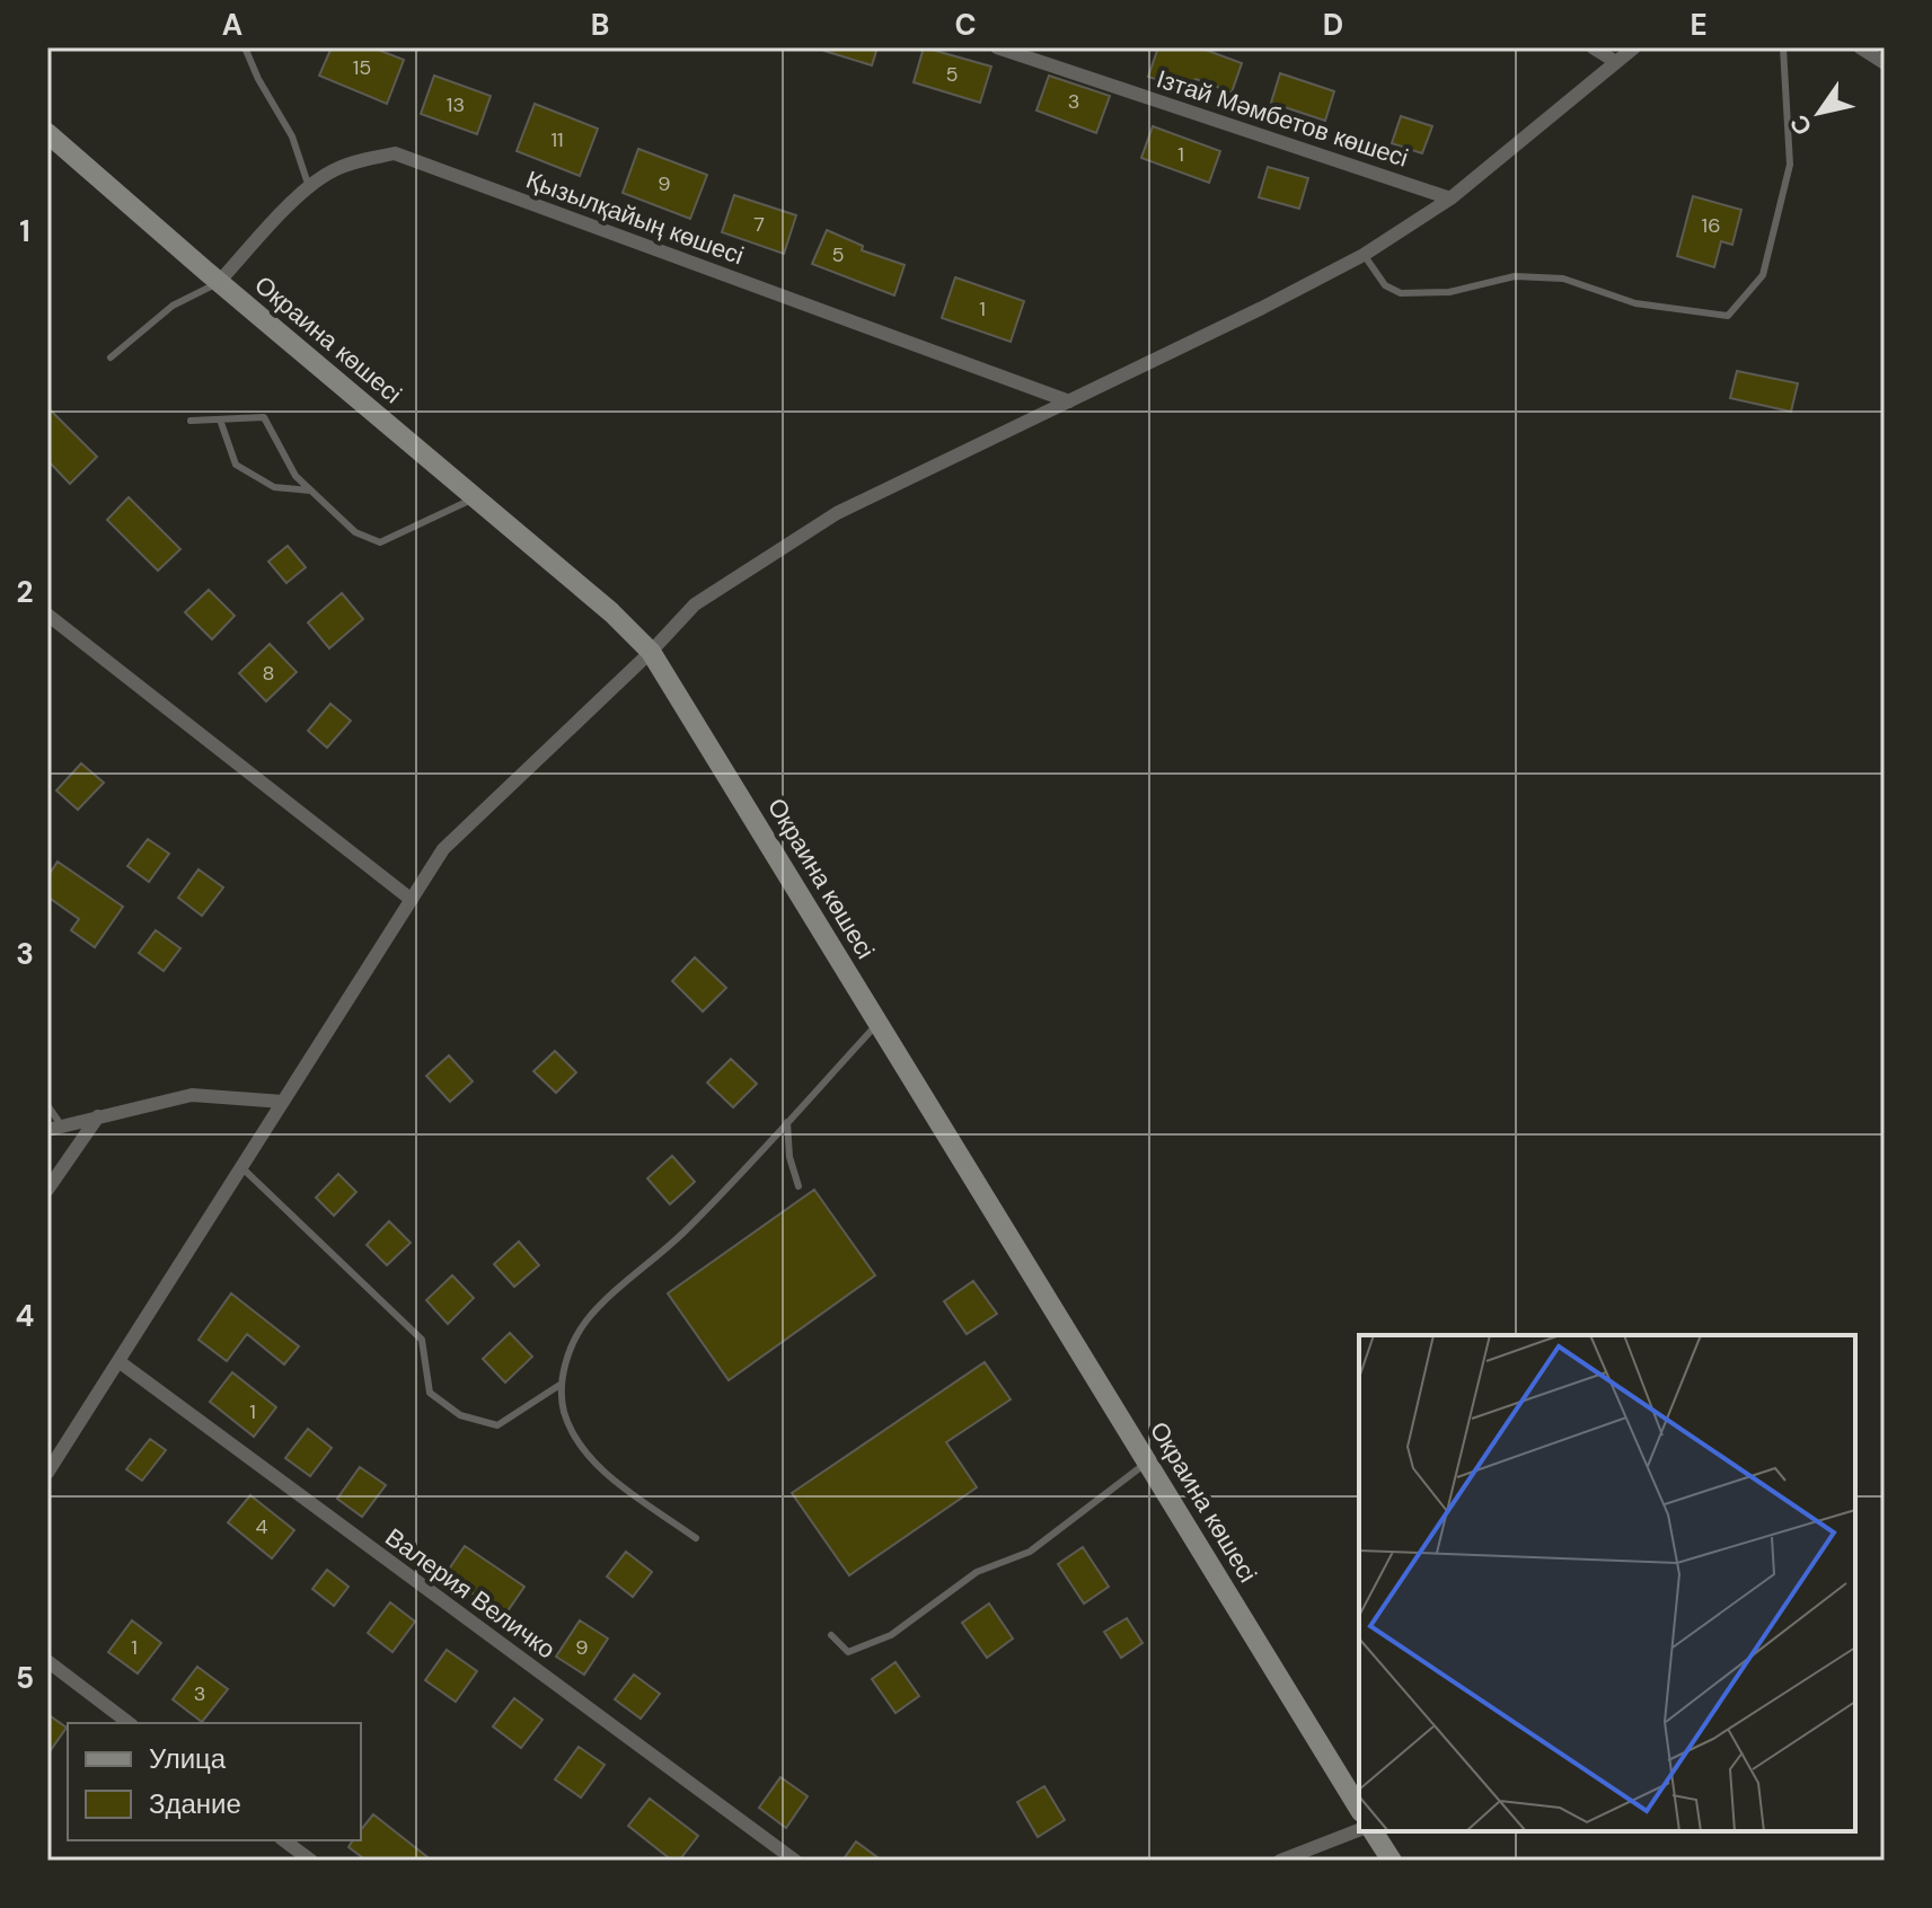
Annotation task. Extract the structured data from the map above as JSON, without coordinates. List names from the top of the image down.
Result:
{
  "streets": {
    "street": [
      "Ізтай Мәмбетов көшесі",
      "Қызылқайың көшесі",
      "Окраина көшесі",
      "Валерия Величко"
    ]
  },
  "crossings": [
    ["Қызылқайың көшесі", "Окраина көшесі"]
  ],
  "house_numbers": [
    "15",
    "5",
    "3",
    "13",
    "11",
    "1",
    "9",
    "7",
    "16",
    "5",
    "1",
    "8",
    "1",
    "4",
    "1",
    "9",
    "3"
  ],
  "legend": ["Улица", "Здание"],
  "north": "bottom left",
  "grid": {
    "columns": [
      "A",
      "B",
      "C",
      "D",
      "E"
    ],
    "rows": [
      "1",
      "2",
      "3",
      "4",
      "5"
    ]
  }
}
